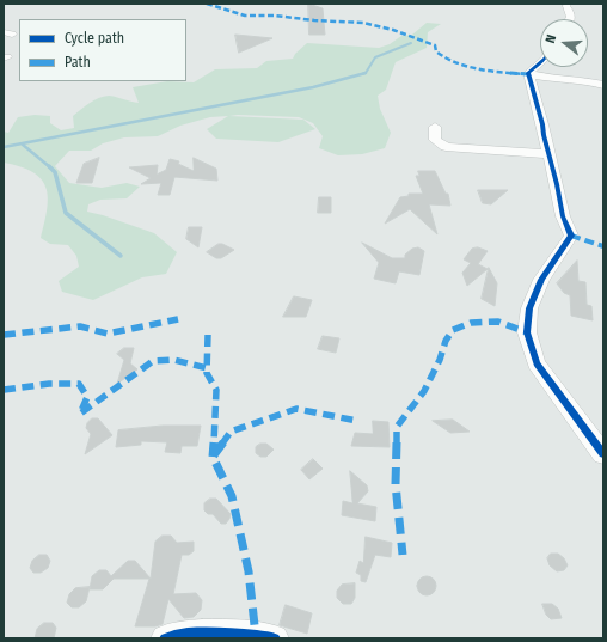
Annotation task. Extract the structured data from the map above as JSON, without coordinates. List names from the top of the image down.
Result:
{
  "legend": ["Cycle path", "Path"],
  "north": "left"
}
